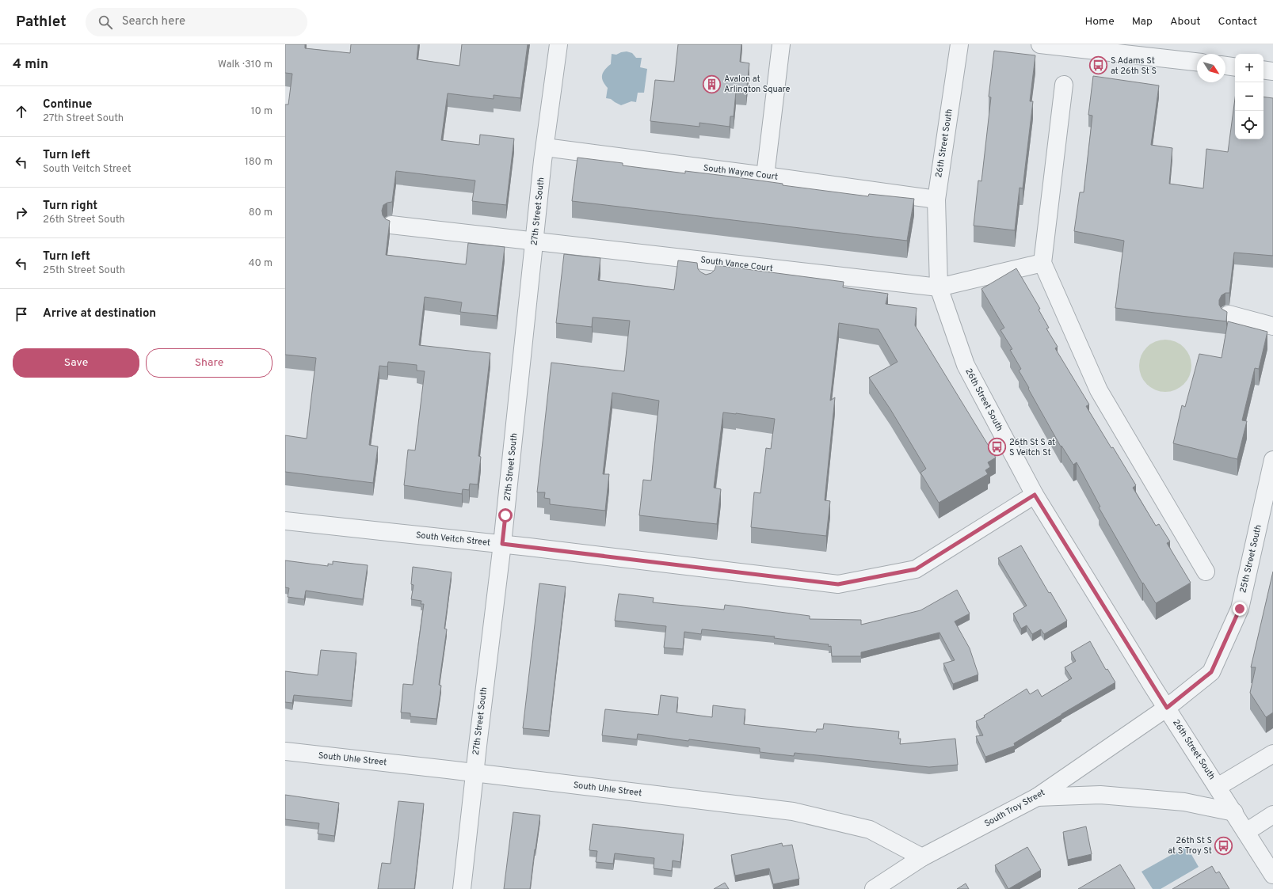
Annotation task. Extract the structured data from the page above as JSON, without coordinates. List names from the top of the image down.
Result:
{
  "streets": {
    "street": [
      "26th Street South",
      "South Wayne Court",
      "27th Street South",
      "South Vance Court",
      "South Veitch Street",
      "25th Street South",
      "South Uhle Street",
      "South Troy Street"
    ]
  },
  "crossings": [
    ["26th Street South", "South Wayne Court"],
    ["26th Street South", "South Vance Court"],
    ["26th Street South", "South Veitch Street"],
    ["26th Street South", "25th Street South"],
    ["26th Street South", "South Troy Street"],
    ["South Wayne Court", "27th Street South"],
    ["27th Street South", "South Vance Court"],
    ["27th Street South", "South Veitch Street"],
    ["27th Street South", "South Uhle Street"],
    ["25th Street South", "South Troy Street"],
    ["South Uhle Street", "South Troy Street"]
  ],
  "places": {
    "bus stop": ["S Adams St at 26th St S", "26th St S at S Veitch St", "26th St S at S Troy St"],
    "building": ["Avalon at Arlington Square"]
  },
  "north": "bottom right",
  "page": {
    "header": "Pathlet",
    "search": "Search here",
    "nav": [
      "Home",
      "Map",
      "About",
      "Contact"
    ],
    "heading": ["4 min", "Walk · 310 m"],
    "map_buttons": ["+", "−"],
    "list": [
      ["Continue", "27th Street South", "10 m"],
      ["Turn left", "South Veitch Street", "180 m"],
      ["Turn right", "26th Street South", "80 m"],
      ["Turn left", "25th Street South", "40 m"],
      "Arrive at destination"
    ],
    "buttons": ["Save", "Share"]
  }
}
